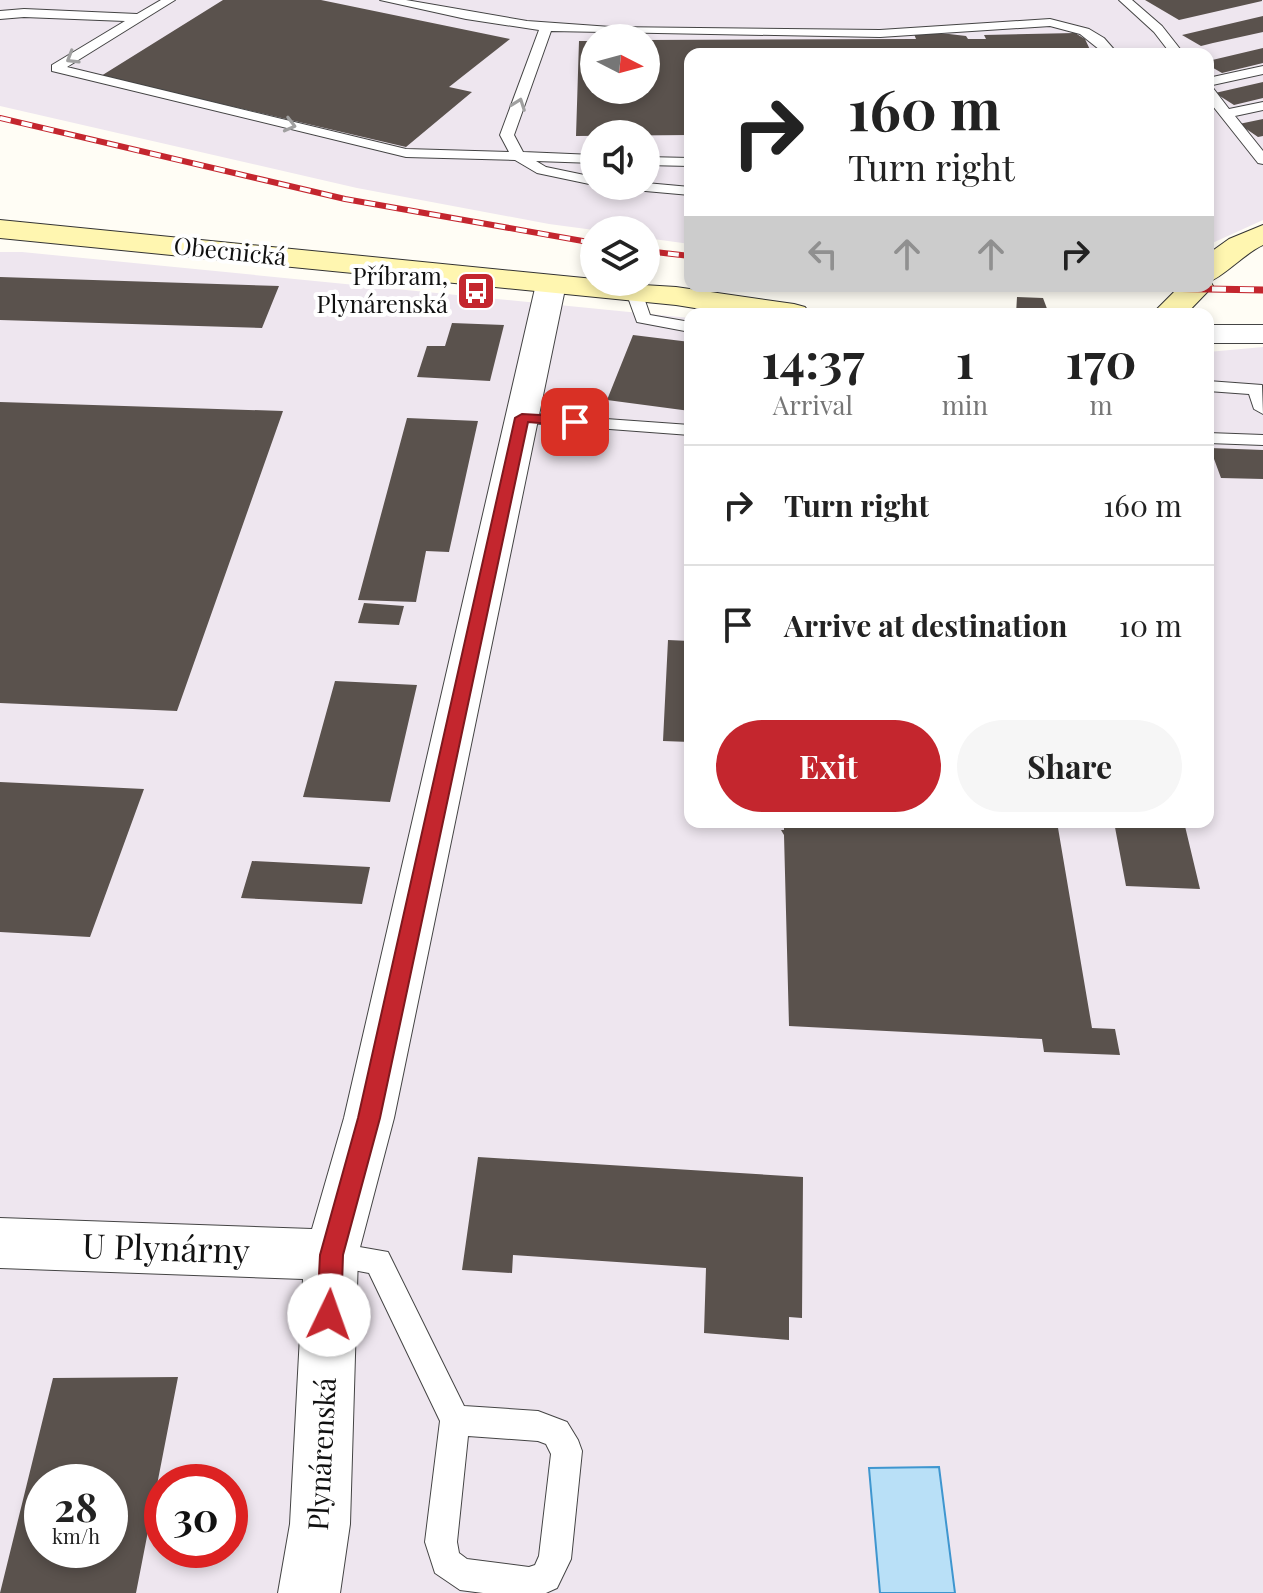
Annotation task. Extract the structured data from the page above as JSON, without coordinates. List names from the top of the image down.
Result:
{
  "streets": {
    "street": ["Obecnická", "U Plynárny", "Plynárenská"]
  },
  "crossings": [
    ["Obecnická", "Plynárenská"],
    ["U Plynárny", "Plynárenská"]
  ],
  "places": {
    "bus stop": ["Příbram, Plynárenská"]
  },
  "north": "right",
  "page": {
    "turn": ["160 m", "Turn right"],
    "eta": [
      "14:37",
      "Arrival",
      "1",
      "min",
      "170",
      "m"
    ],
    "list": [
      {
        "name": "Turn right",
        "value": "160 m"
      },
      {
        "name": "Arrive at destination",
        "value": "10 m"
      }
    ],
    "buttons": ["Exit", "Share"],
    "speed": "28 km/h",
    "limit": "30"
  }
}
